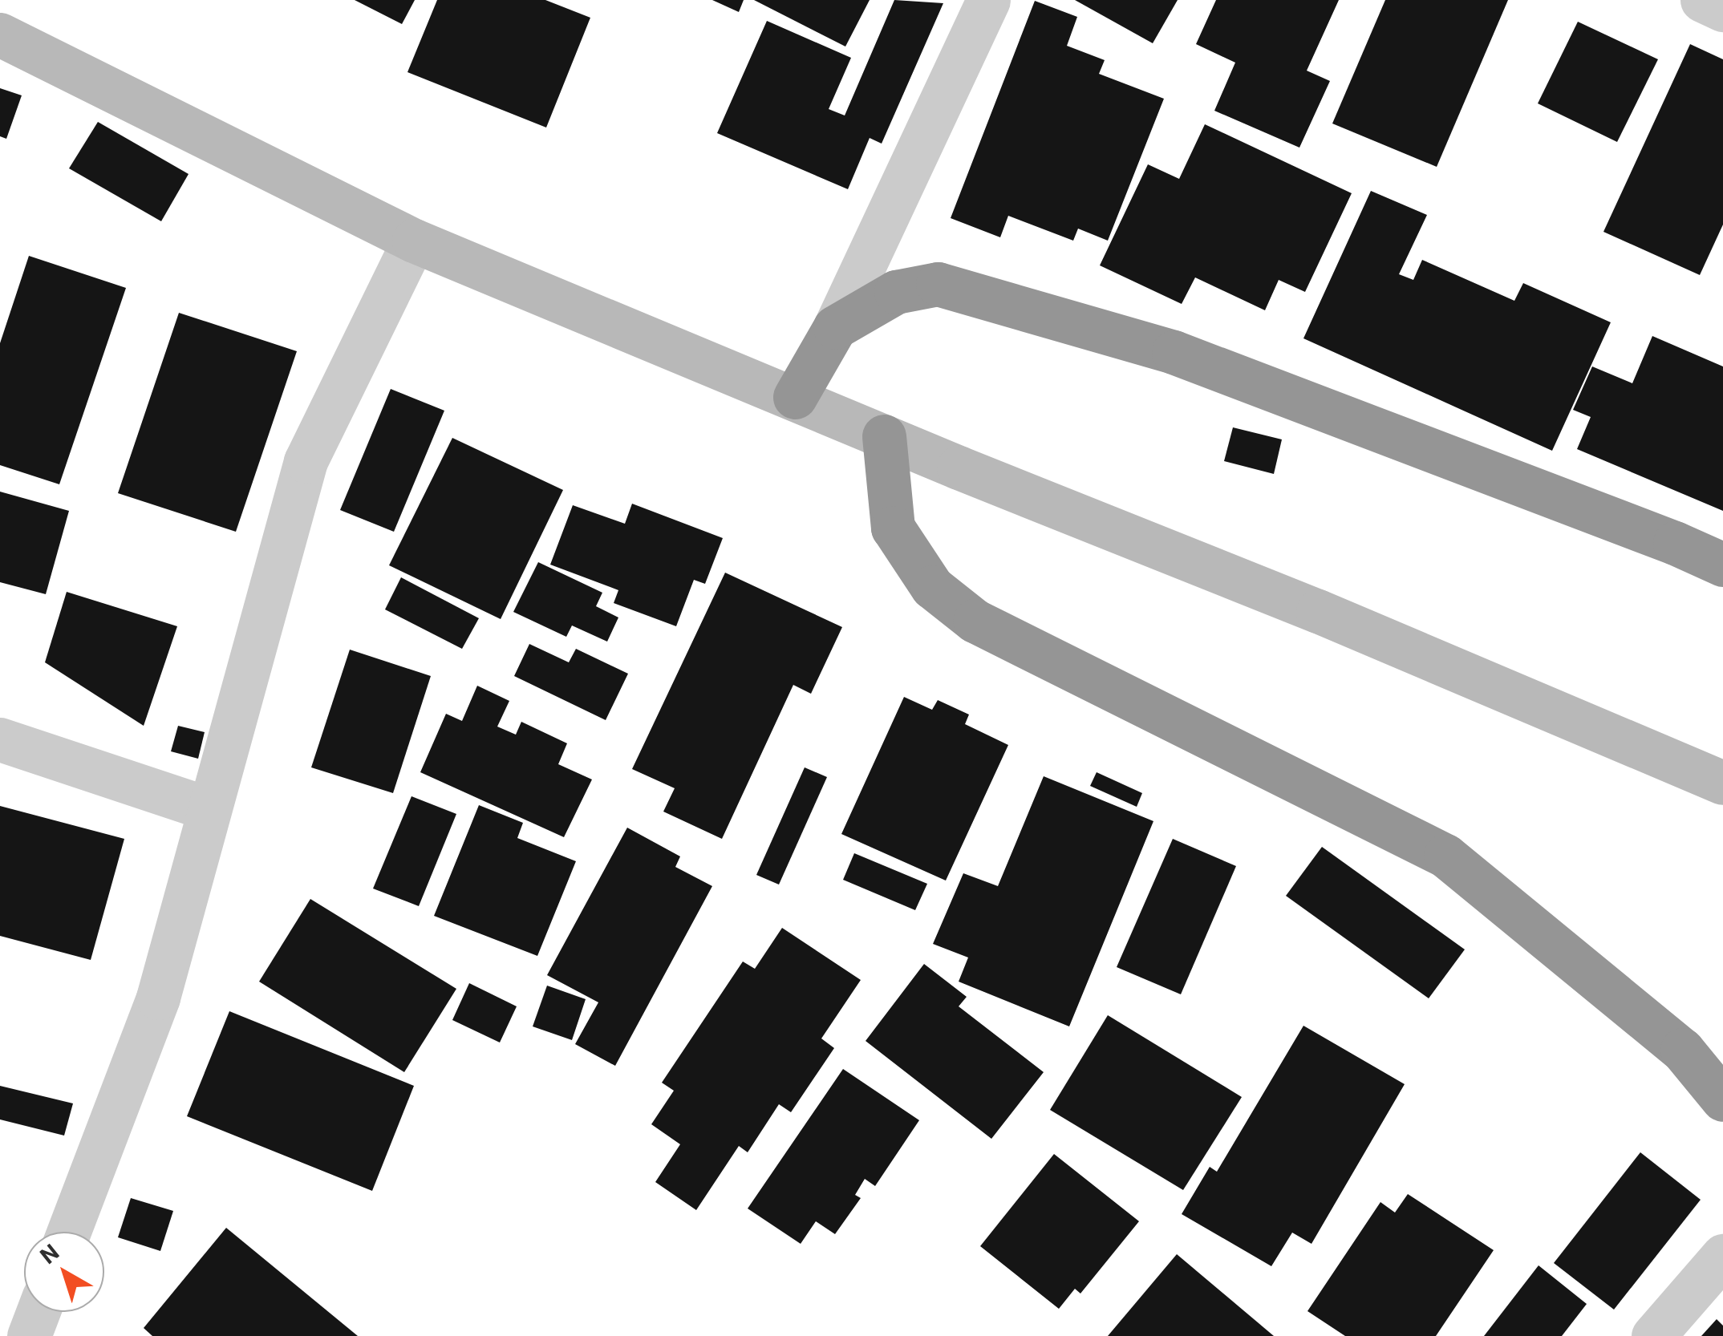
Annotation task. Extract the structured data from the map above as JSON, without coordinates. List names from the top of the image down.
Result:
{
  "north": "top left"
}
